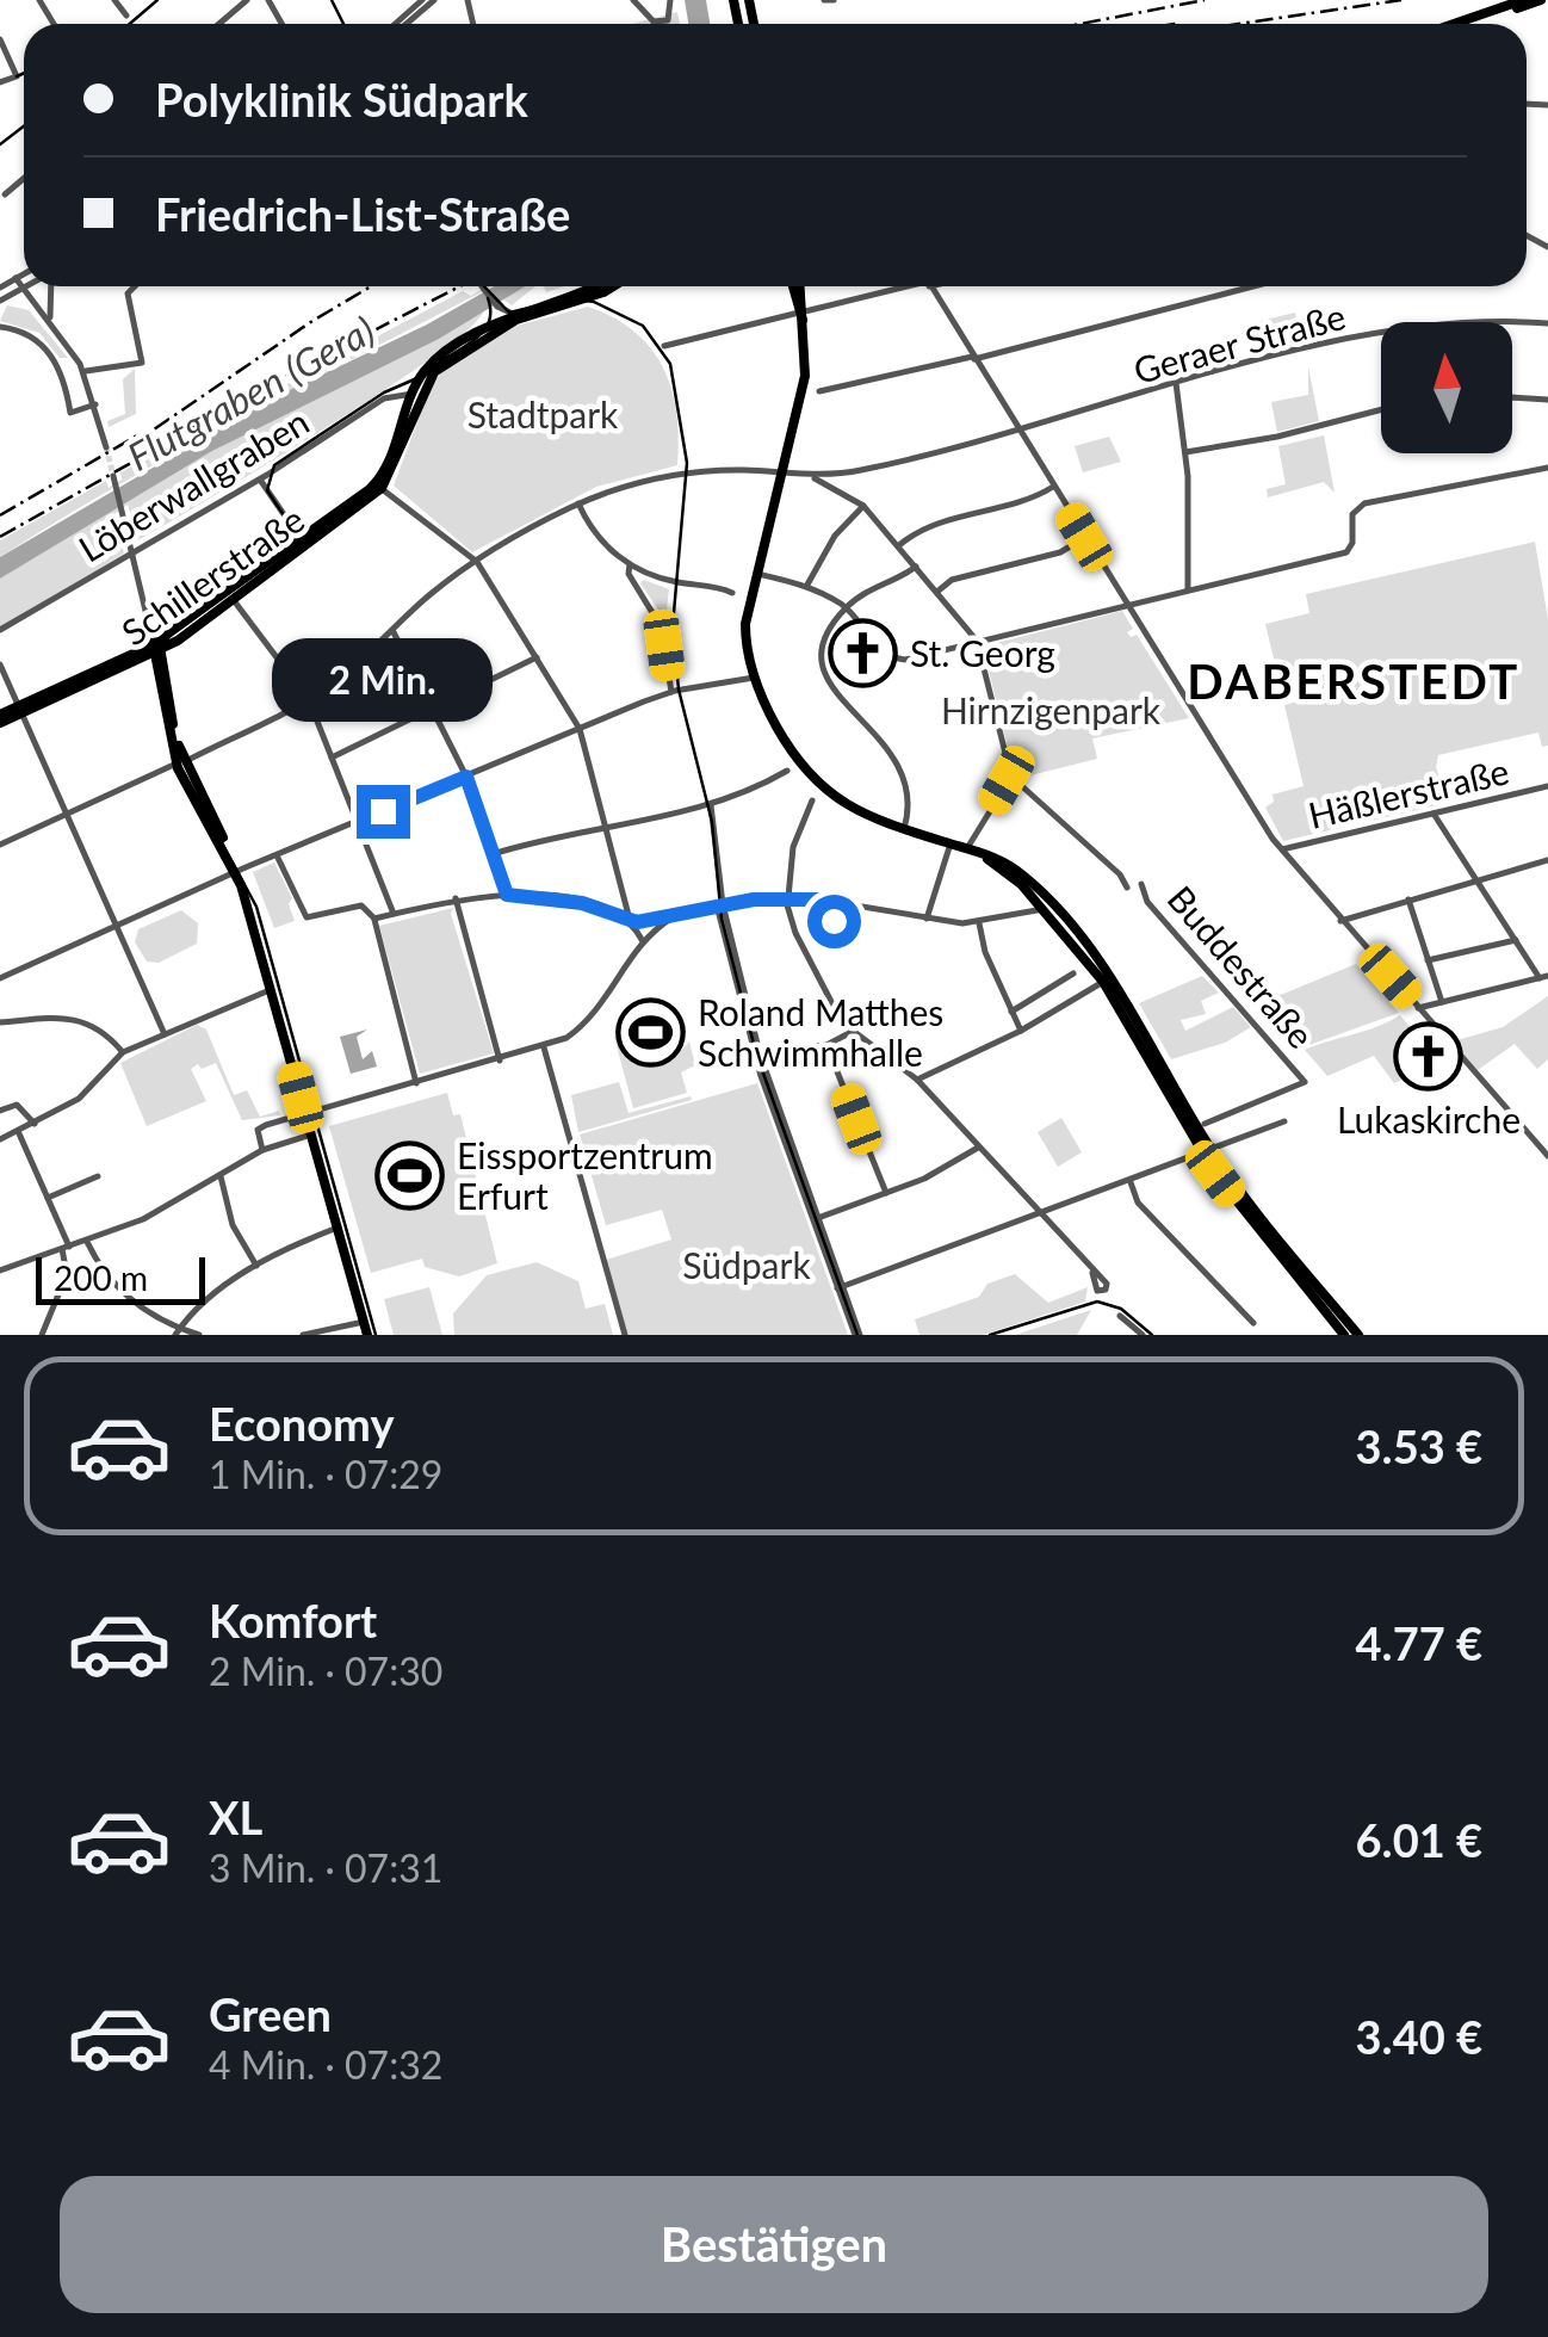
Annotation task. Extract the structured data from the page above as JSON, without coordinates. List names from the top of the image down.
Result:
{
  "streets": {
    "main road": ["Schillerstraße"],
    "street": [
      "Geraer Straße",
      "Löberwallgraben",
      "Häßlerstraße",
      "Buddestraße"
    ]
  },
  "crossings": [
    ["Löberwallgraben", "Schillerstraße"]
  ],
  "districts": ["DABERSTEDT"],
  "water": ["Flutgraben (Gera)"],
  "parks": ["Stadtpark", "Hirnzigenpark", "Südpark"],
  "places": {
    "church": ["St. Georg", "Lukaskirche"],
    "sports": ["Roland Matthes Schwimmhalle", "Eissportzentrum Erfurt"]
  },
  "scale_bar": "200 m",
  "north": "top",
  "page": {
    "banner": ["Polyklinik Südpark", "Friedrich-List-Straße"],
    "bubble": "2 Min.",
    "scale": "200 m",
    "list": [
      {
        "name": "Economy",
        "note": "1 Min. · 07:29",
        "value": "3.53 €"
      },
      {
        "name": "Komfort",
        "note": "2 Min. · 07:30",
        "value": "4.77 €"
      },
      {
        "name": "XL",
        "note": "3 Min. · 07:31",
        "value": "6.01 €"
      },
      {
        "name": "Green",
        "note": "4 Min. · 07:32",
        "value": "3.40 €"
      }
    ],
    "buttons": "Bestätigen"
  }
}
